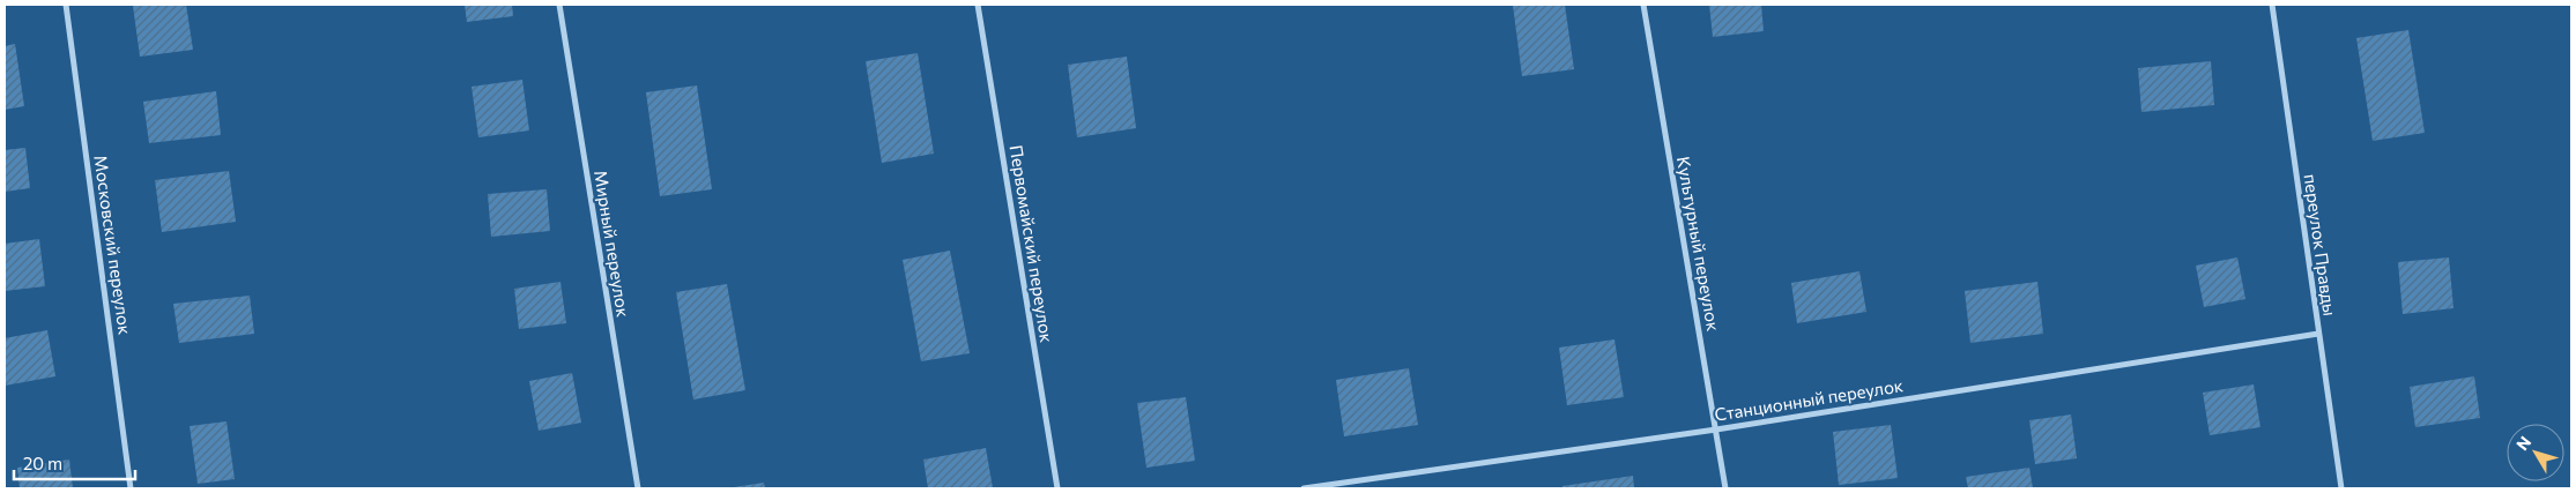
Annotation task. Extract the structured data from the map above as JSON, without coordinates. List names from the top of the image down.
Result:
{
  "streets": {
    "street": [
      "Мирный переулок",
      "Первомайский переулок",
      "Культурный переулок",
      "Московский переулок",
      "переулок Правды",
      "Станционный переулок"
    ]
  },
  "crossings": [
    ["Культурный переулок", "Станционный переулок"],
    ["переулок Правды", "Станционный переулок"]
  ],
  "scale_bar": "20 m",
  "north": "top left"
}
